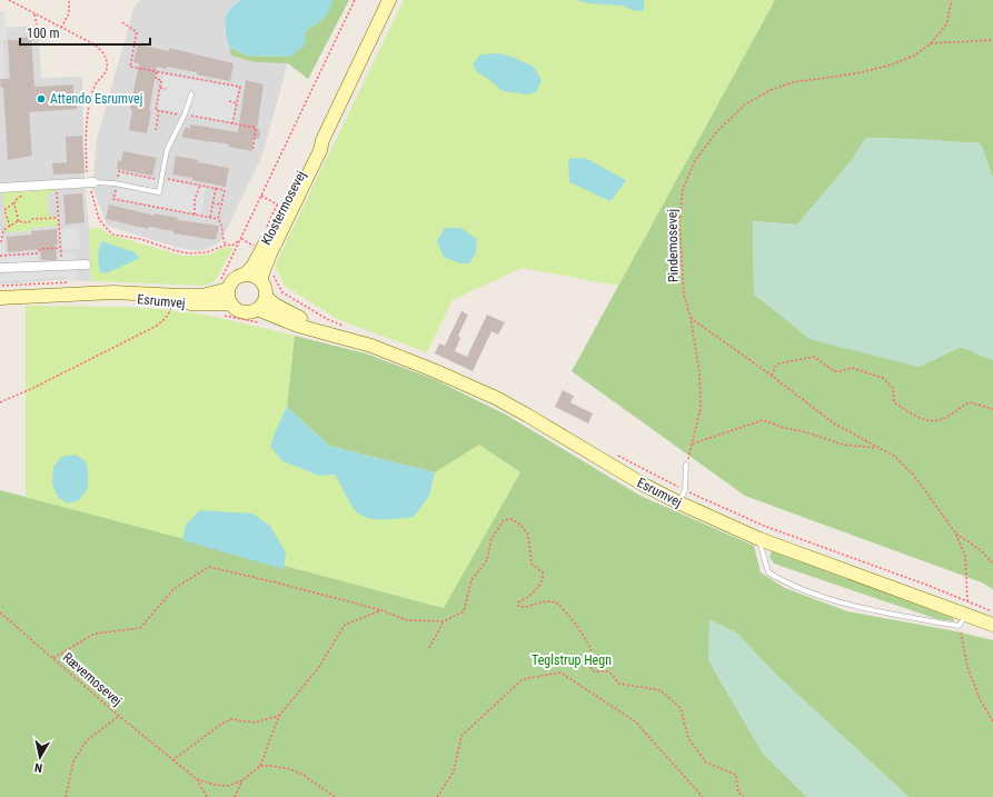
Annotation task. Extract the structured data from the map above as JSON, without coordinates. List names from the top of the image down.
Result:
{
  "streets": {
    "main road": ["Klostermosevej", "Esrumvej"],
    "path": ["Pindemosevej", "Rævemosevej"]
  },
  "crossings": [
    ["Klostermosevej", "Esrumvej"]
  ],
  "parks": ["Teglstrup Hegn"],
  "places": ["Attendo Esrumvej"],
  "scale_bar": "100 m",
  "north": "bottom"
}
